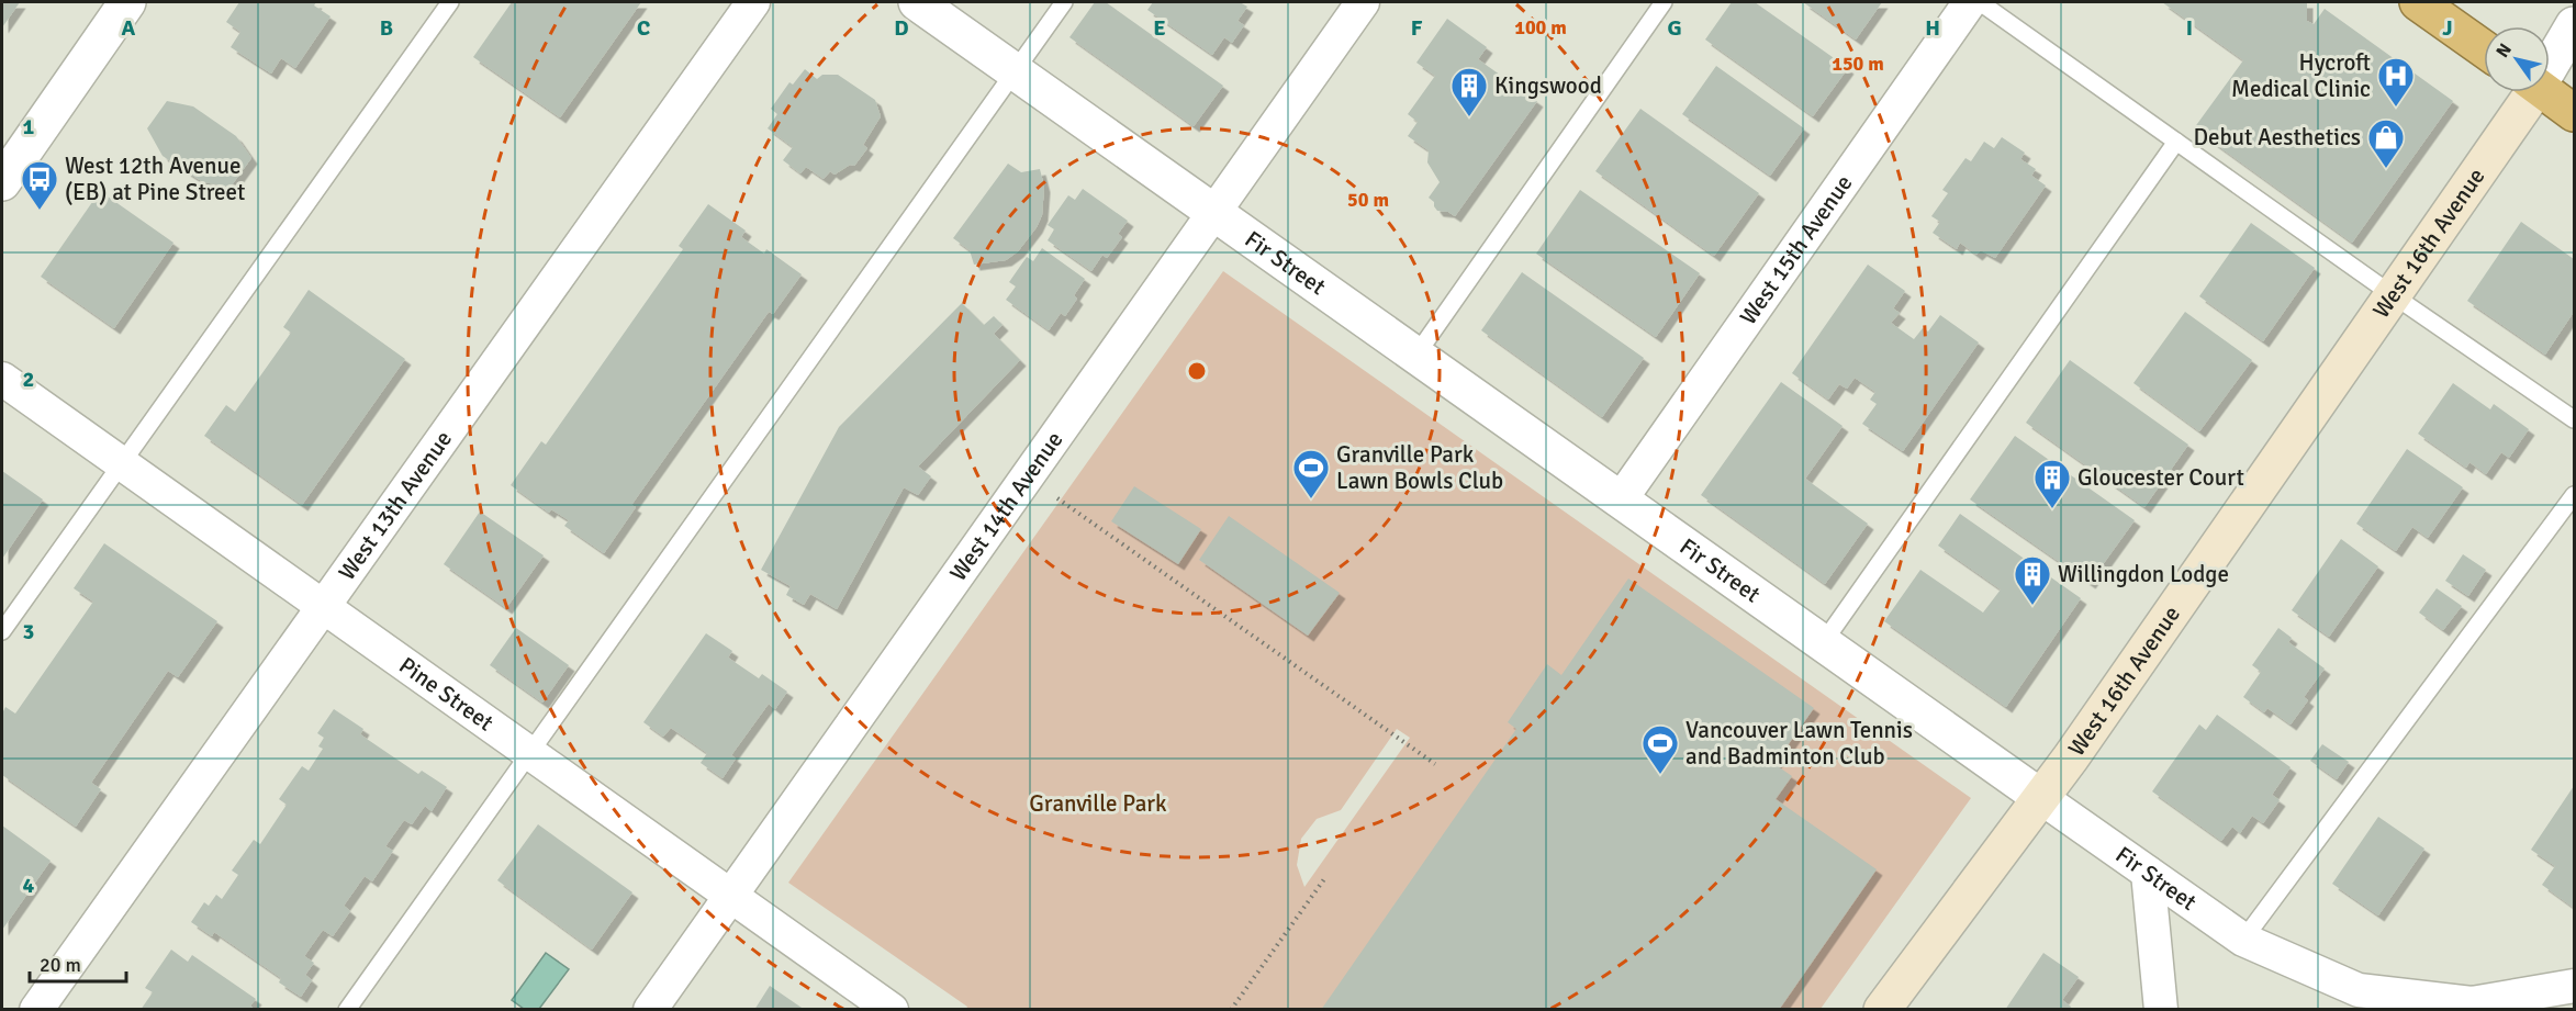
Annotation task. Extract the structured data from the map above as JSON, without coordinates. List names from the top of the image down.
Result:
{
  "streets": {
    "main road": ["West 16th Avenue"],
    "street": [
      "West 15th Avenue",
      "Fir Street",
      "West 13th Avenue",
      "West 14th Avenue",
      "Pine Street"
    ]
  },
  "crossings": [
    ["West 16th Avenue", "Fir Street"],
    ["West 15th Avenue", "Fir Street"],
    ["Fir Street", "West 14th Avenue"],
    ["West 13th Avenue", "Pine Street"],
    ["West 14th Avenue", "Pine Street"]
  ],
  "parks": ["Granville Park"],
  "places": {
    "hospital": ["Hycroft Medical Clinic"],
    "building": ["Kingswood", "Gloucester Court", "Willingdon Lodge"],
    "shop": ["Debut Aesthetics"],
    "bus stop": ["West 12th Avenue (EB) at Pine Street"],
    "sports": ["Granville Park Lawn Bowls Club", "Vancouver Lawn Tennis and Badminton Club"]
  },
  "scale_bar": "20 m",
  "north": "top left",
  "grid": {
    "columns": [
      "A",
      "B",
      "C",
      "D",
      "E",
      "F",
      "G",
      "H",
      "I",
      "J"
    ],
    "rows": [
      "1",
      "2",
      "3",
      "4"
    ]
  },
  "rings": ["100 m", "150 m", "50 m"]
}
